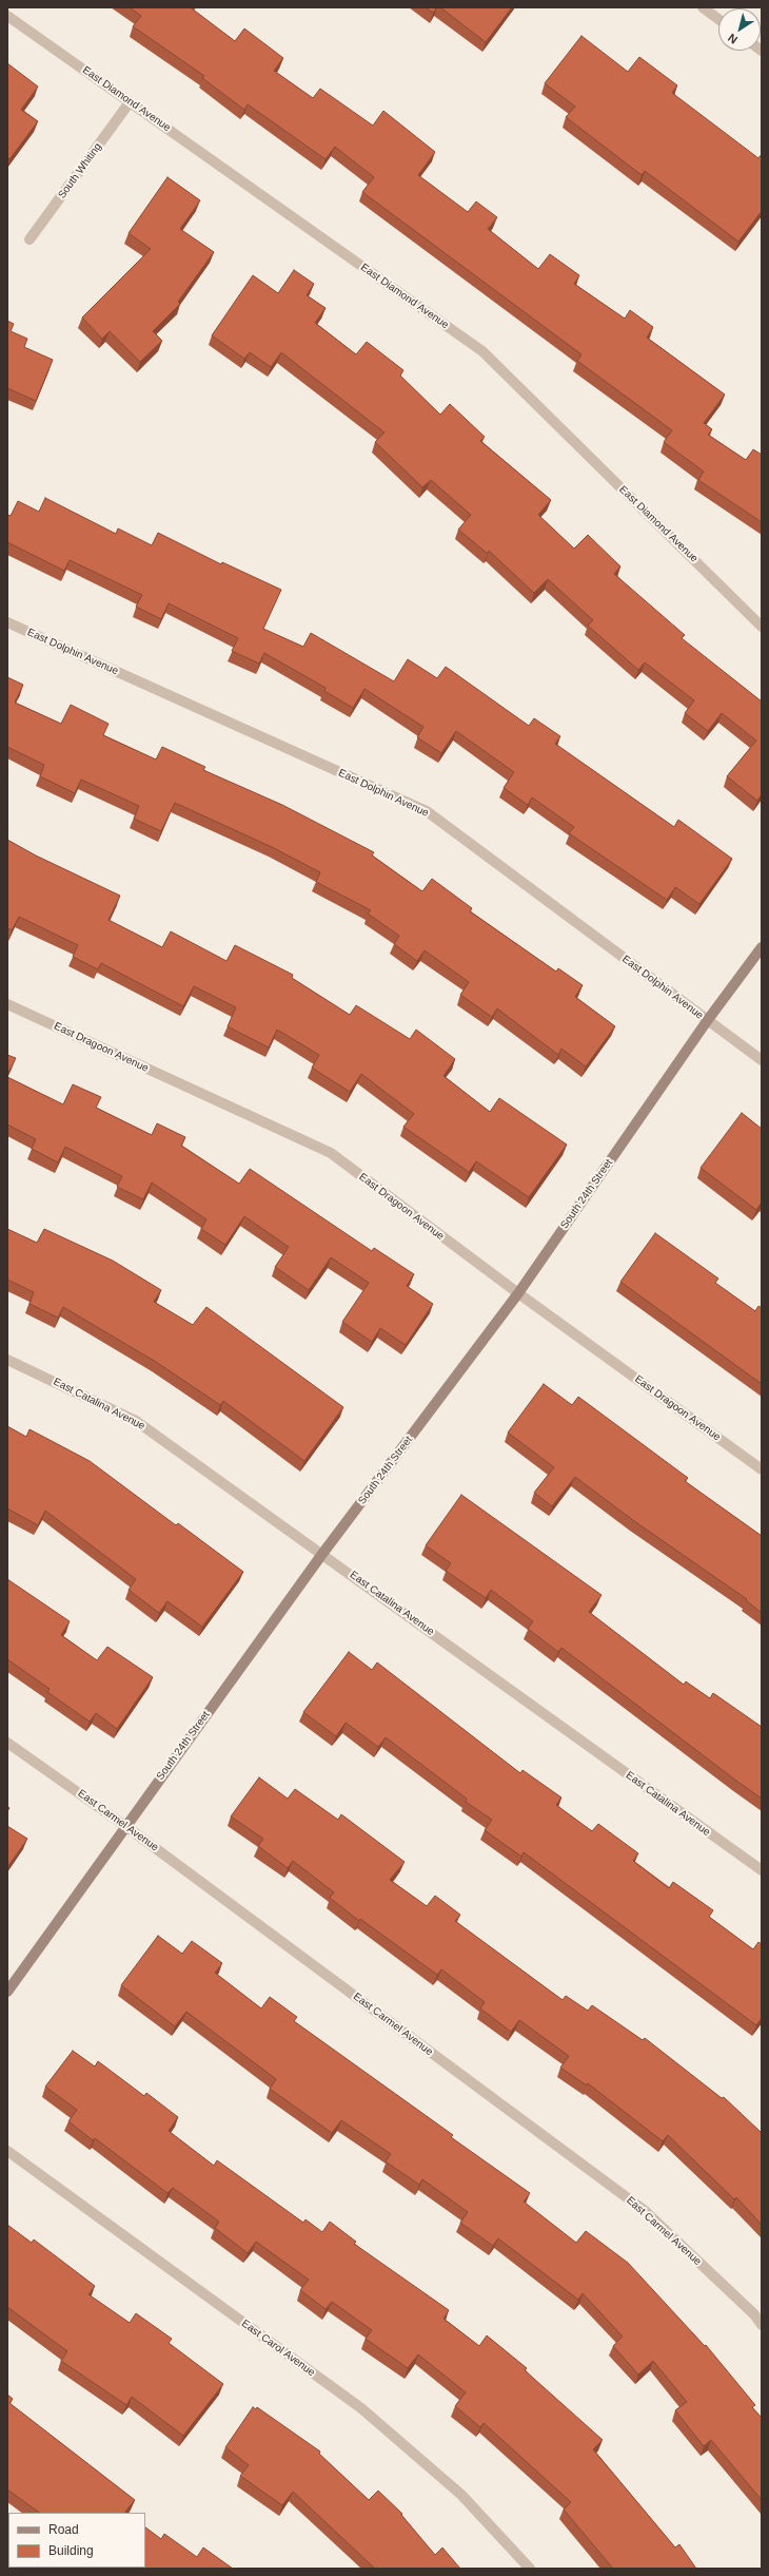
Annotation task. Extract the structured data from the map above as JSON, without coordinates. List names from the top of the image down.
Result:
{
  "streets": {
    "street": [
      "East Diamond Avenue",
      "South Whiting",
      "East Dolphin Avenue",
      "East Dragoon Avenue",
      "South 24th Street",
      "East Catalina Avenue",
      "East Carmel Avenue",
      "East Carol Avenue"
    ]
  },
  "crossings": [
    ["East Diamond Avenue", "South Whiting"],
    ["East Dolphin Avenue", "South 24th Street"],
    ["East Dragoon Avenue", "South 24th Street"],
    ["South 24th Street", "East Catalina Avenue"],
    ["South 24th Street", "East Carmel Avenue"]
  ],
  "legend": ["Road", "Building"],
  "north": "bottom left"
}
